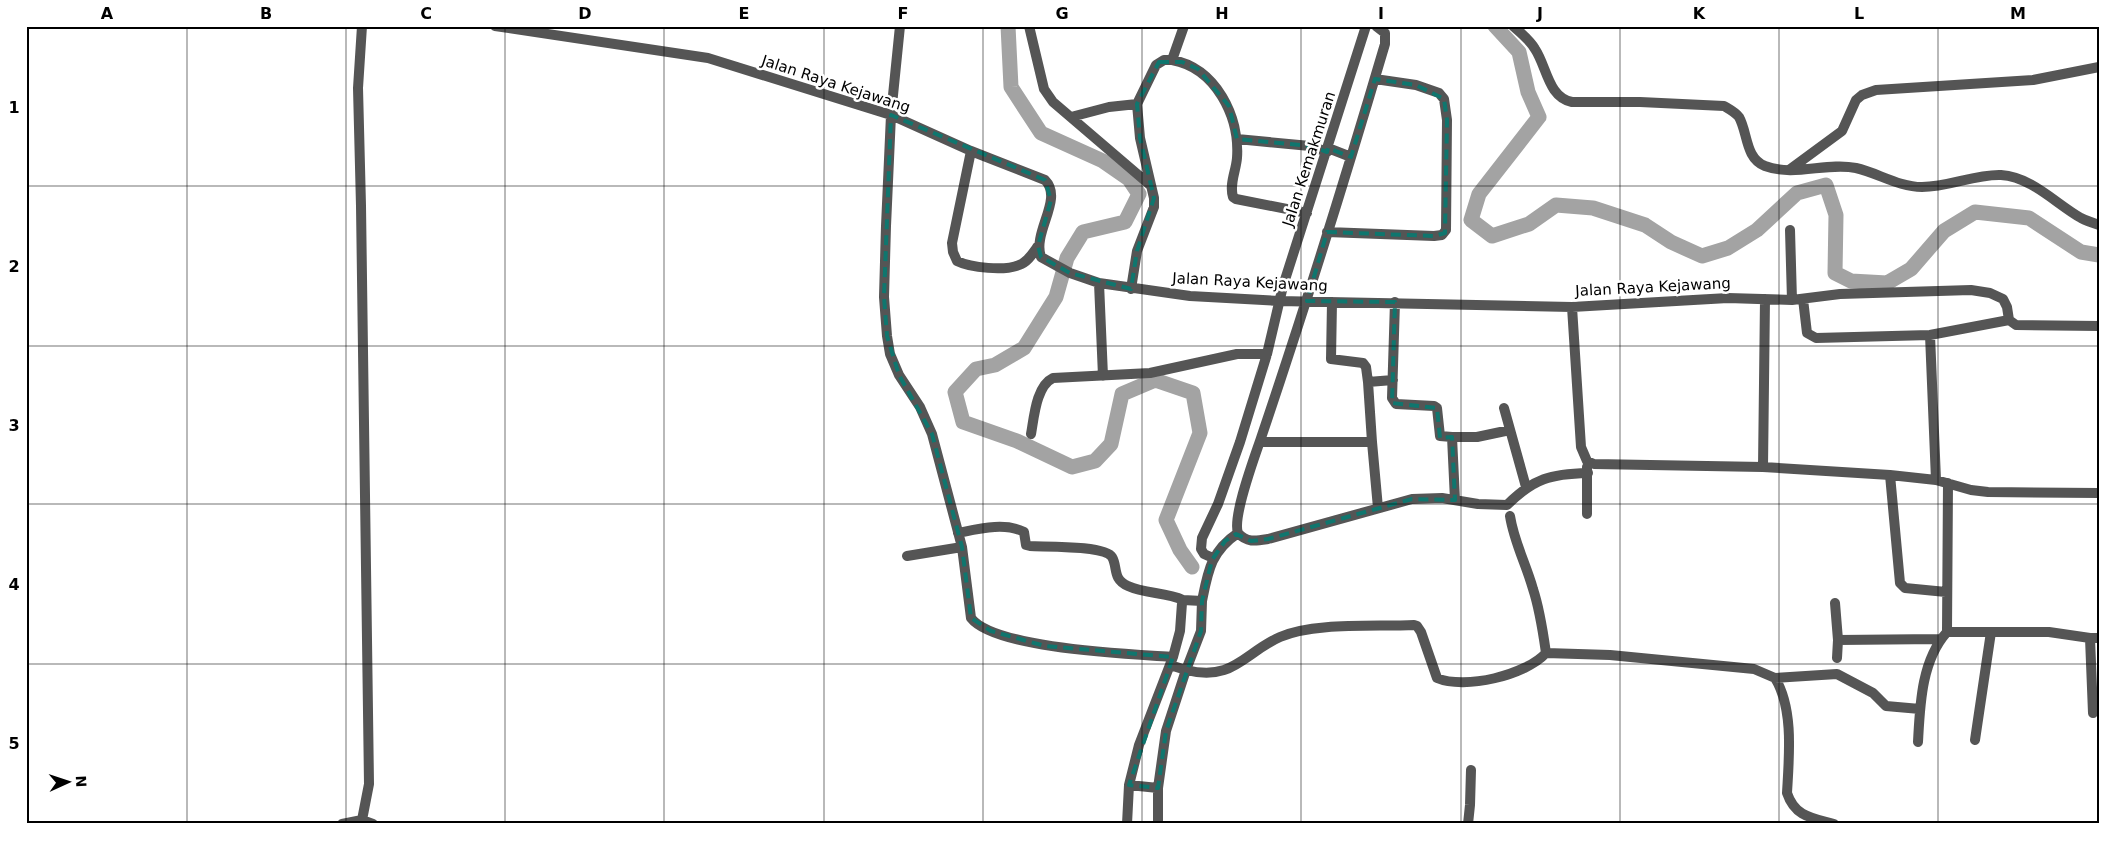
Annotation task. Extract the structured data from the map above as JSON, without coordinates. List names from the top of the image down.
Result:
{
  "streets": {
    "street": ["Jalan Raya Kejawang", "Jalan Kemakmuran"]
  },
  "crossings": [
    ["Jalan Raya Kejawang", "Jalan Kemakmuran"]
  ],
  "north": "right",
  "grid": {
    "columns": [
      "A",
      "B",
      "C",
      "D",
      "E",
      "F",
      "G",
      "H",
      "I",
      "J",
      "K",
      "L",
      "M"
    ],
    "rows": [
      "1",
      "2",
      "3",
      "4",
      "5"
    ]
  }
}
